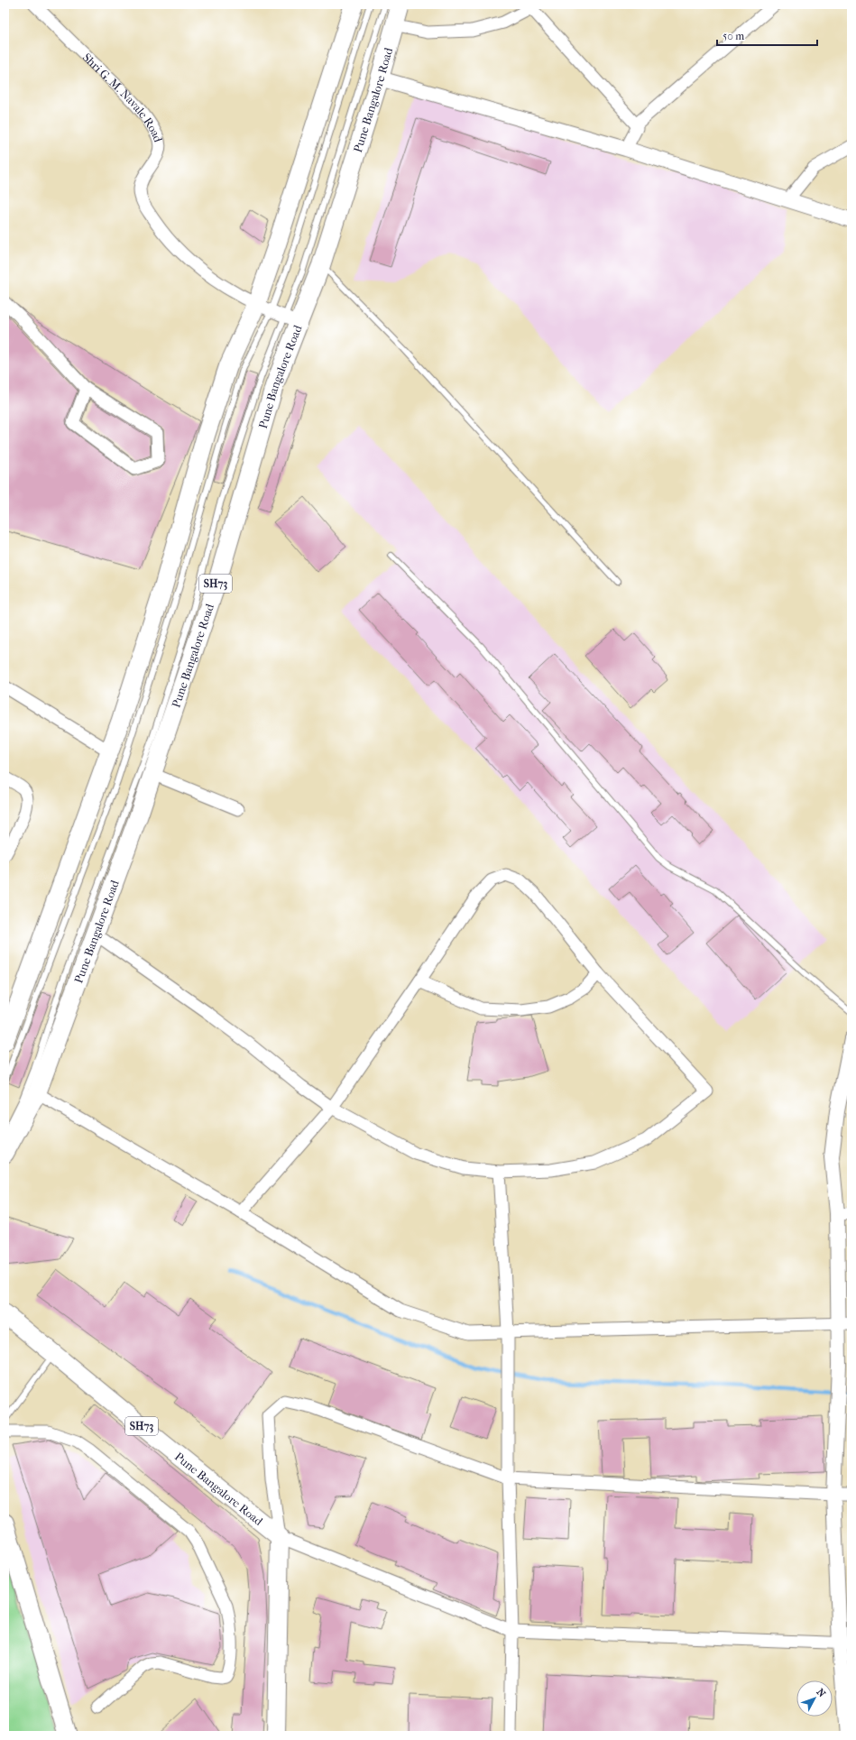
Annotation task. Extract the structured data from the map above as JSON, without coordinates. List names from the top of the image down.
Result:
{
  "streets": {
    "main road": ["Pune Bangalore Road", "SH73"],
    "street": ["Shri G. M. Navale Road"]
  },
  "crossings": [
    ["Shri G. M. Navale Road", "Pune Bangalore Road"]
  ],
  "scale_bar": "50 m",
  "north": "top right"
}
